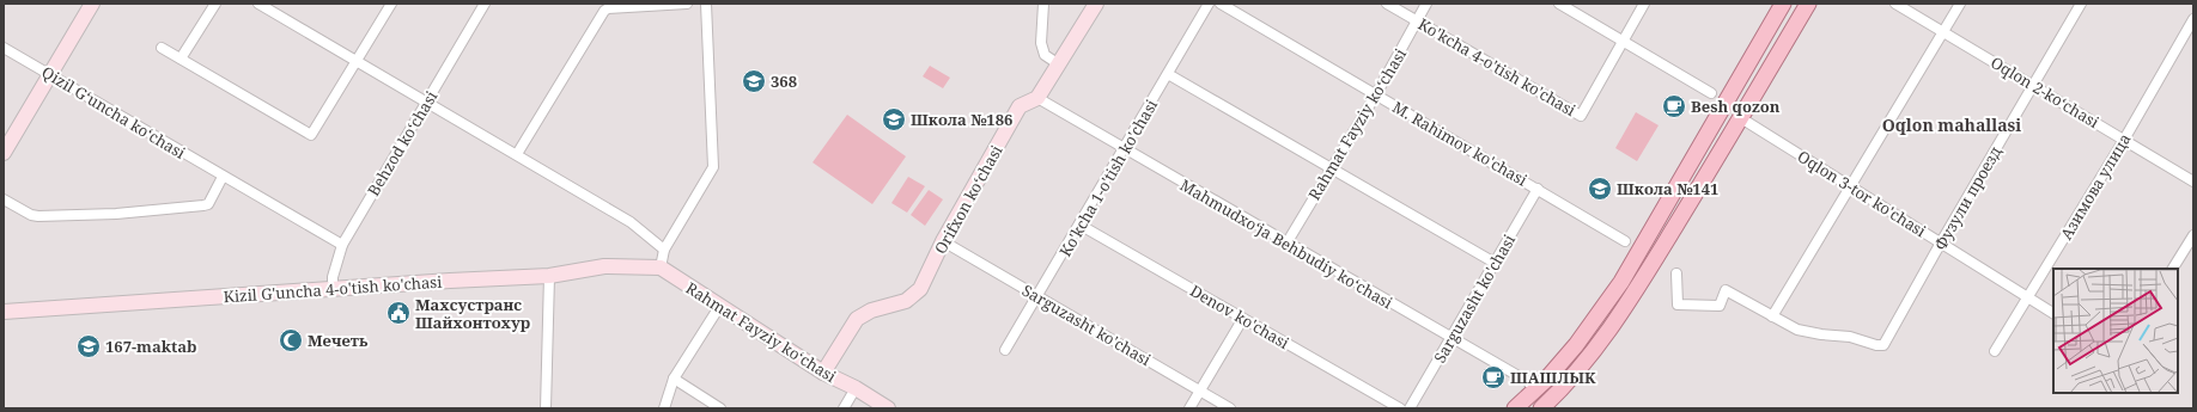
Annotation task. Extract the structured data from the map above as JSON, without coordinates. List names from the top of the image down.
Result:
{
  "streets": {
    "street": [
      "Ko'kcha 4-o'tish ko'chasi",
      "Oqlon 2-ko‘chasi",
      "Qizil Gʻuncha koʻchasi",
      "Rahmat Fayziy koʻchasi",
      "Behzod ko‘chasi",
      "M. Rahimov ko'chasi",
      "Ko'kcha 1-o'tish ko'chasi",
      "Азимова улица",
      "Oqlon 3-tor ko'chasi",
      "Фузули проезд",
      "Orifxon koʻchasi",
      "Mahmudxoʻja Behbudiy koʻchasi",
      "Kizil G'uncha 4-o'tish ko'chasi",
      "Sarguzasht ko'chasi",
      "Denov ko'chasi"
    ]
  },
  "crossings": [
    ["Ko'kcha 4-o'tish ko'chasi", "Rahmat Fayziy koʻchasi"],
    ["Oqlon 2-ko‘chasi", "Азимова улица"],
    ["Oqlon 2-ko‘chasi", "Фузули проезд"],
    ["Qizil Gʻuncha koʻchasi", "Behzod ko‘chasi"],
    ["Rahmat Fayziy koʻchasi", "M. Rahimov ko'chasi"],
    ["Rahmat Fayziy koʻchasi", "Orifxon koʻchasi"],
    ["Rahmat Fayziy koʻchasi", "Mahmudxoʻja Behbudiy koʻchasi"],
    ["Rahmat Fayziy koʻchasi", "Kizil G'uncha 4-o'tish ko'chasi"],
    ["Behzod ko‘chasi", "Kizil G'uncha 4-o'tish ko'chasi"],
    ["M. Rahimov ko'chasi", "Sarguzasht ko'chasi"],
    ["Ko'kcha 1-o'tish ko'chasi", "Mahmudxoʻja Behbudiy koʻchasi"],
    ["Ko'kcha 1-o'tish ko'chasi", "Sarguzasht ko'chasi"],
    ["Ko'kcha 1-o'tish ko'chasi", "Denov ko'chasi"],
    ["Азимова улица", "Oqlon 3-tor ko'chasi"],
    ["Oqlon 3-tor ko'chasi", "Фузули проезд"],
    ["Orifxon koʻchasi", "Mahmudxoʻja Behbudiy koʻchasi"],
    ["Orifxon koʻchasi", "Sarguzasht ko'chasi"],
    ["Mahmudxoʻja Behbudiy koʻchasi", "Sarguzasht ko'chasi"]
  ],
  "districts": ["Oqlon mahallasi"],
  "places": {
    "school or university": [
      "368",
      "Школа №186",
      "Школа №141",
      "167-maktab"
    ],
    "cafe": ["Besh qozon", "ШАШЛЫК"],
    "public building": ["Махсустранс Шайхонтохур"],
    "mosque": ["Мечеть"]
  }
}
